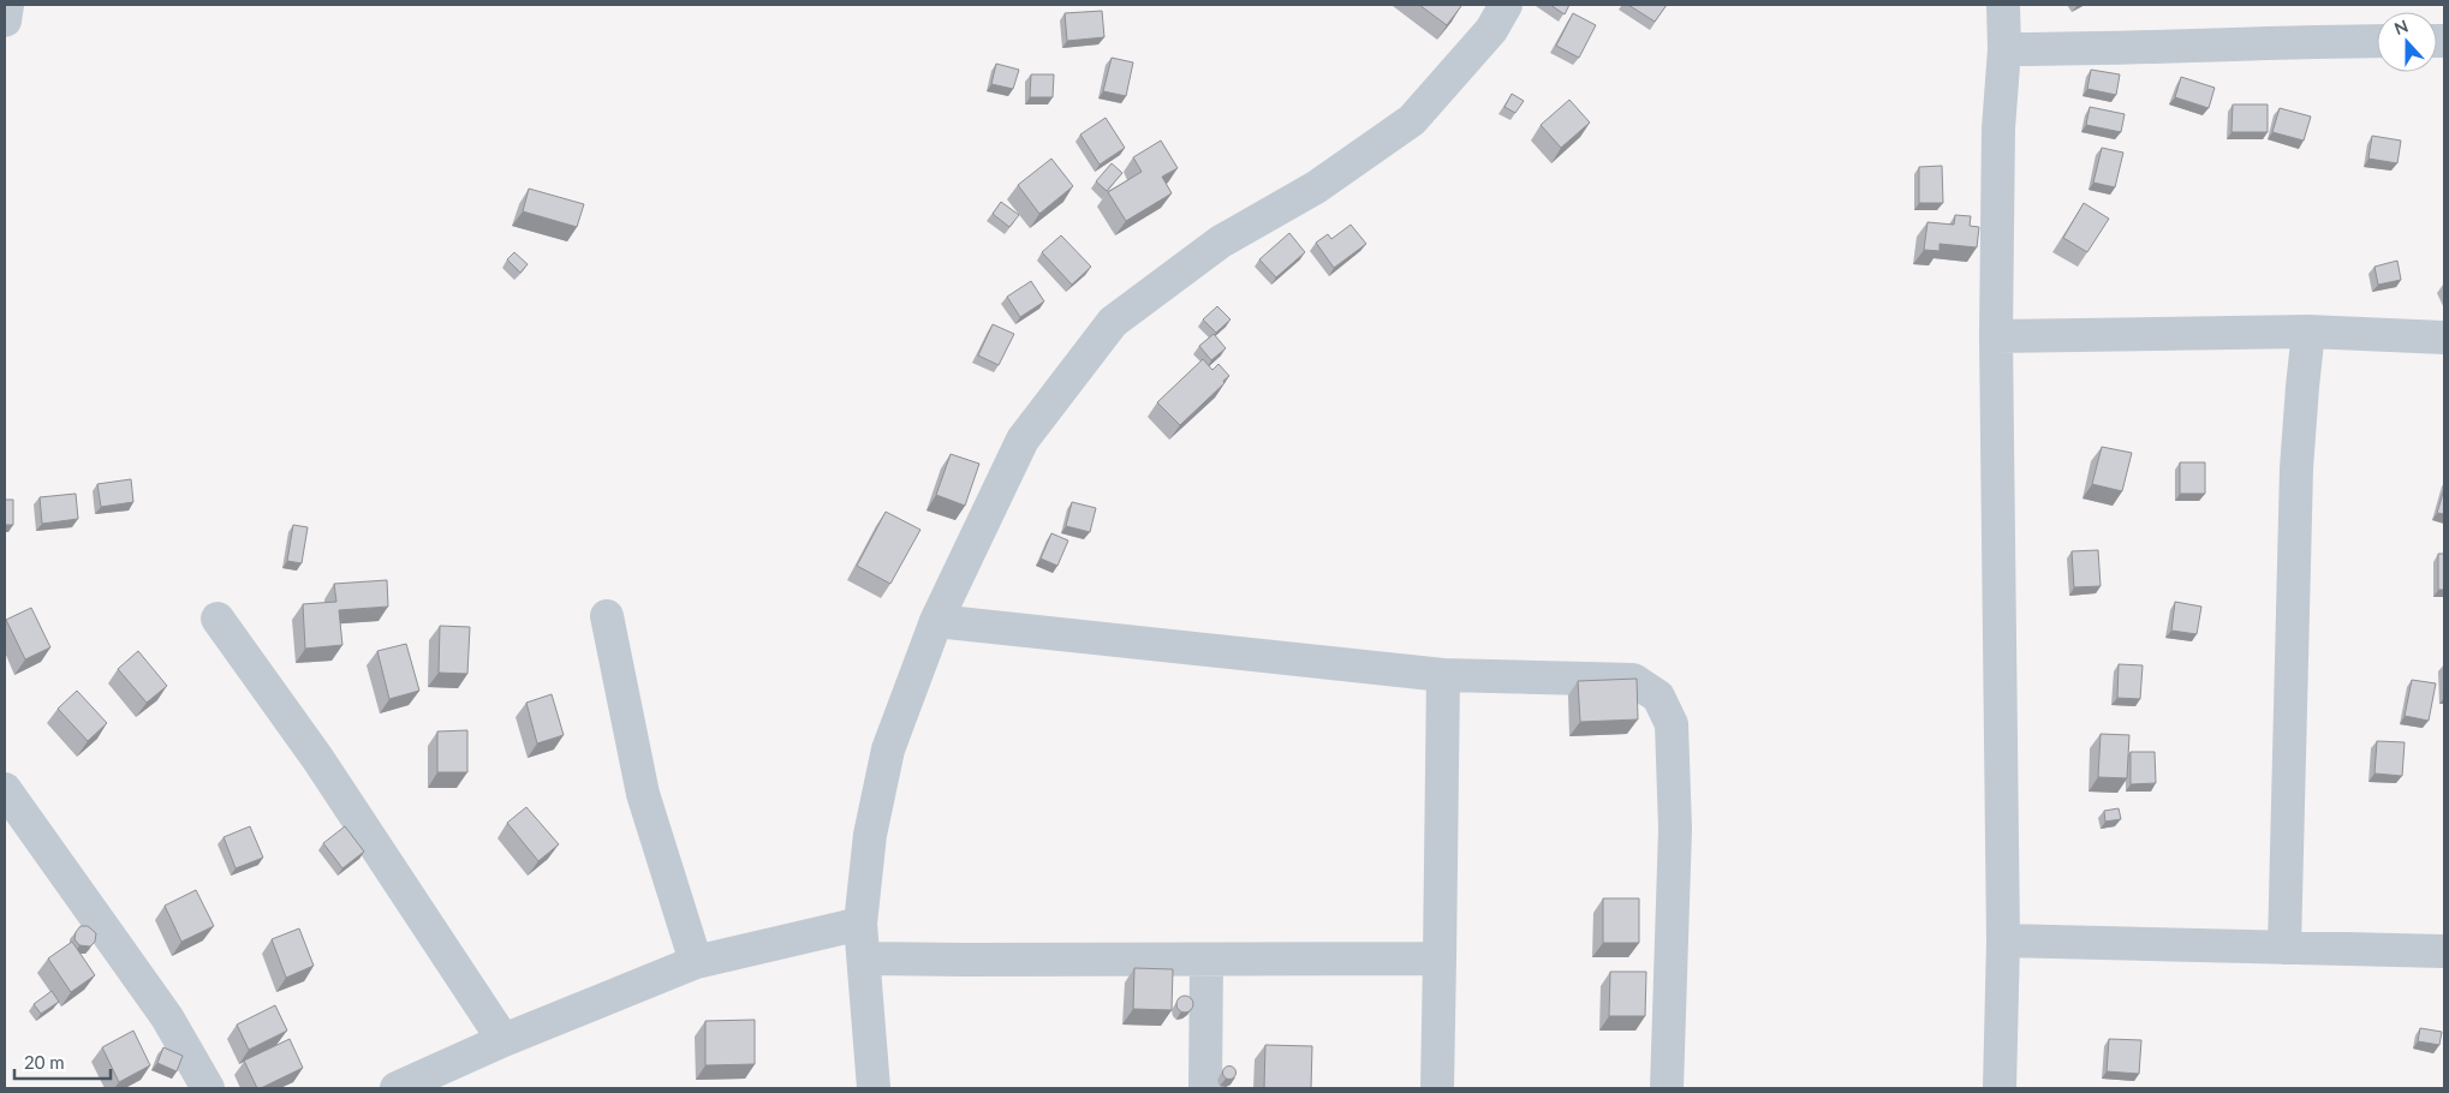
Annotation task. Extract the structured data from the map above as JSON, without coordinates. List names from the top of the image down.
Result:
{
  "scale_bar": "20 m",
  "north": "top"
}
